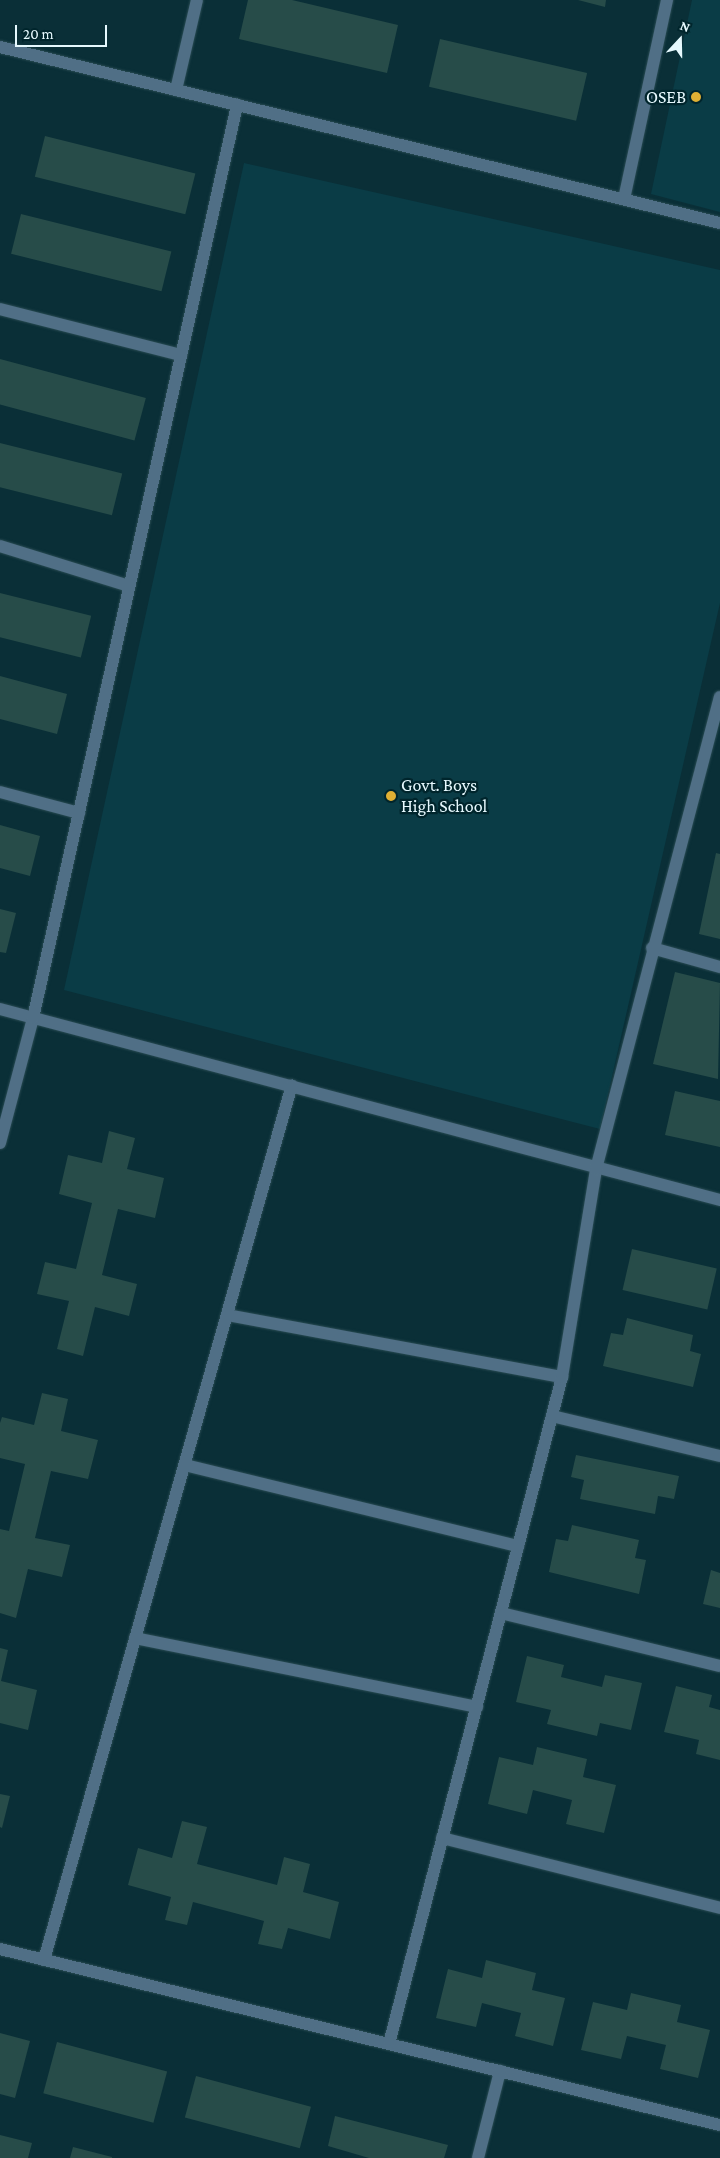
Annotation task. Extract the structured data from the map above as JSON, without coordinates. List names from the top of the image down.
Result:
{
  "places": ["OSEB", "Govt. Boys High School"],
  "scale_bar": "20 m",
  "north": "top"
}
